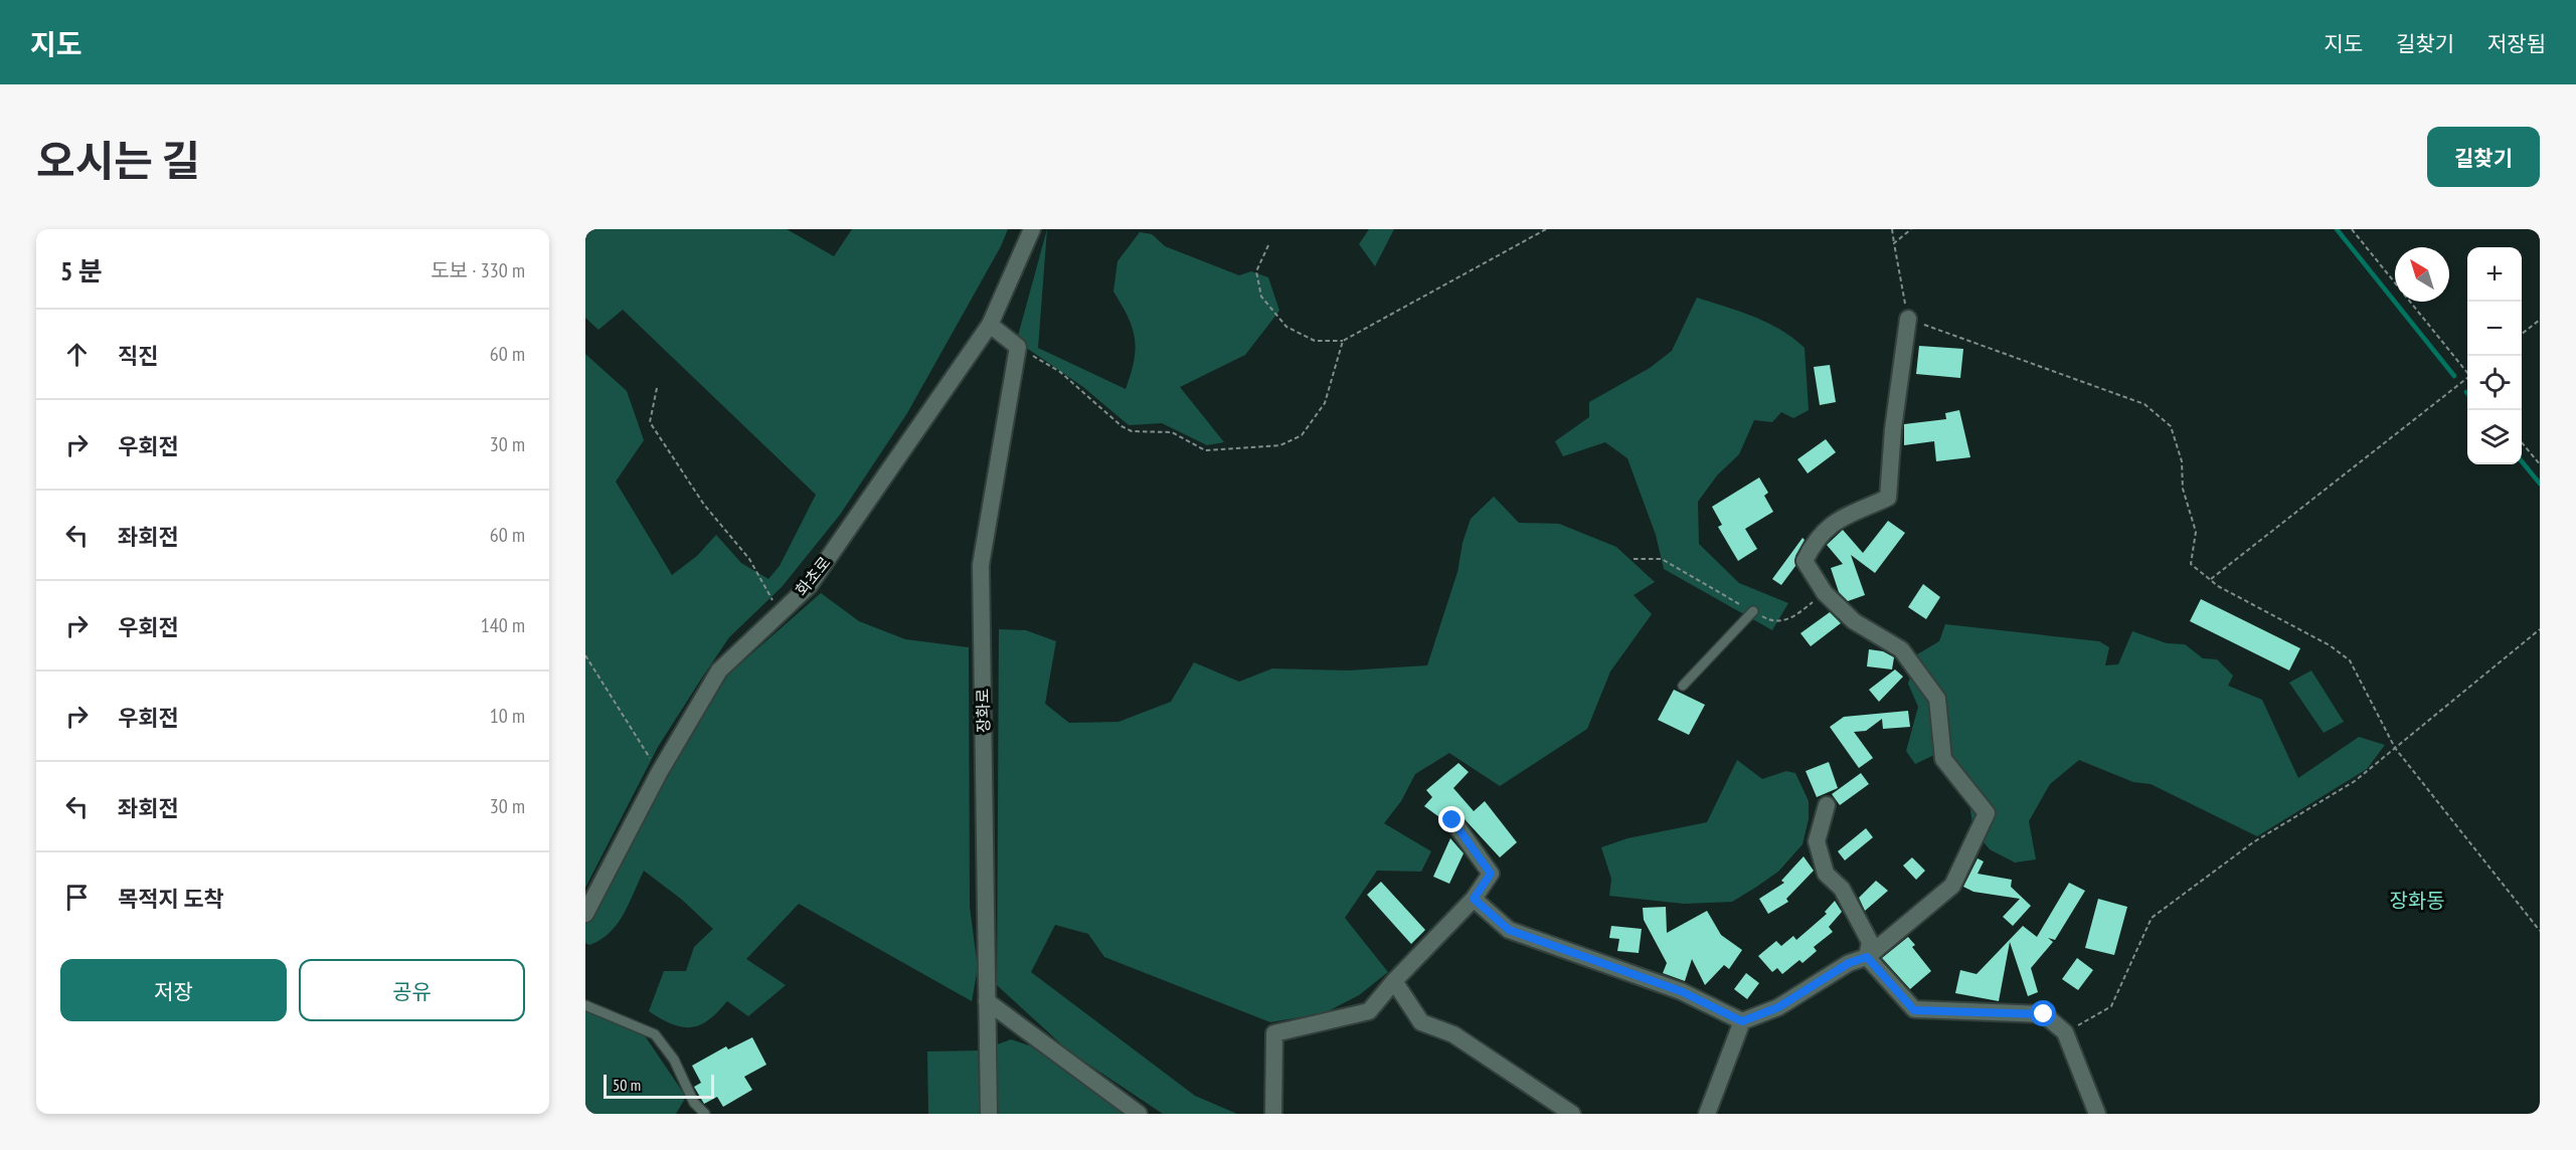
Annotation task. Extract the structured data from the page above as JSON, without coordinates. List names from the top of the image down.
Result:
{
  "streets": {
    "street": ["화초로", "장화로"]
  },
  "districts": ["장화동"],
  "scale_bar": "50 m",
  "north": "top left",
  "page": {
    "header": "지도",
    "nav": ["지도", "길찾기", "저장됨"],
    "title": "오시는 길",
    "buttons": [
      "길찾기",
      ["저장", "공유"]
    ],
    "heading": ["5 분", "도보 · 330 m"],
    "map_buttons": ["+", "−"],
    "list": [
      ["직진", "60 m"],
      ["우회전", "30 m"],
      ["좌회전", "60 m"],
      ["우회전", "140 m"],
      ["우회전", "10 m"],
      ["좌회전", "30 m"],
      "목적지 도착"
    ],
    "scale": "50 m"
  }
}
